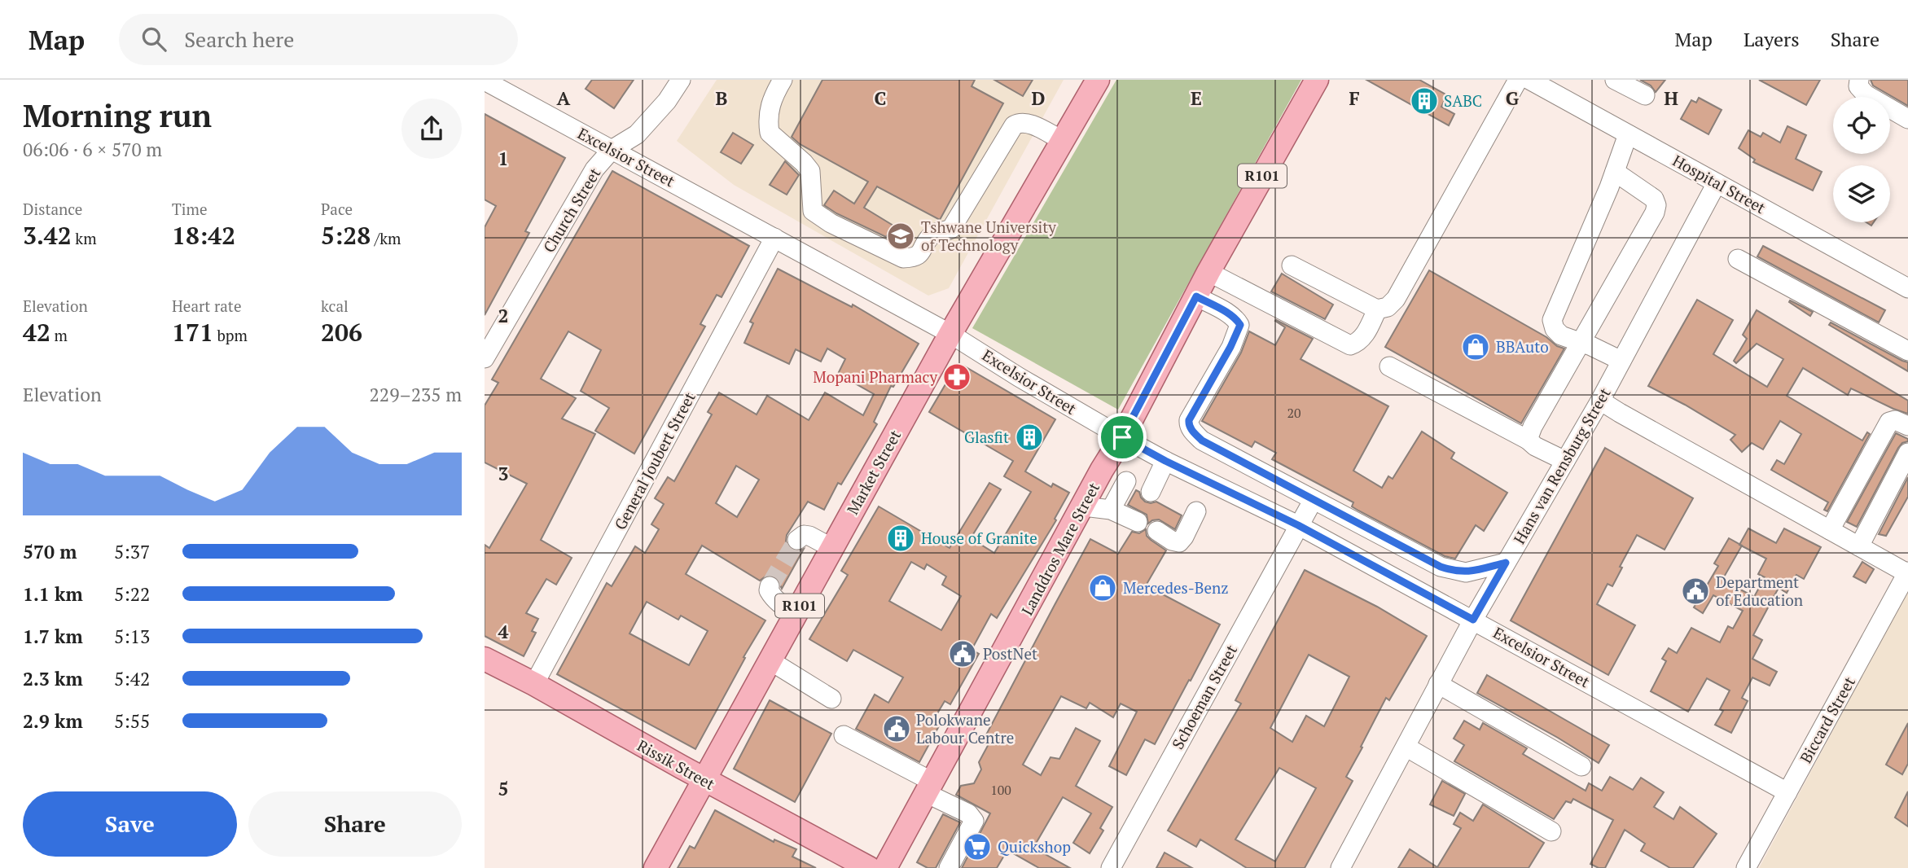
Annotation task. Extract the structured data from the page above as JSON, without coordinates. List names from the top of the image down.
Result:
{
  "streets": {
    "main road": [
      "R101",
      "Market Street",
      "Landdros Mare Street",
      "Rissik Street"
    ],
    "street": [
      "Excelsior Street",
      "Hospital Street",
      "Church Street",
      "General Joubert Street",
      "Hans van Rensburg Street",
      "Schoeman Street",
      "Biccard Street"
    ]
  },
  "crossings": [
    ["Excelsior Street", "Church Street"],
    ["Excelsior Street", "General Joubert Street"],
    ["Excelsior Street", "Hans van Rensburg Street"],
    ["Excelsior Street", "Market Street"],
    ["Excelsior Street", "Landdros Mare Street"],
    ["Excelsior Street", "Schoeman Street"],
    ["Excelsior Street", "Biccard Street"],
    ["Hospital Street", "Hans van Rensburg Street"],
    ["General Joubert Street", "Rissik Street"],
    ["Market Street", "Rissik Street"]
  ],
  "places": {
    "building": ["SABC", "Glasfit", "House of Granite"],
    "school or university": ["Tshwane University of Technology"],
    "shop": ["BBAuto", "Mercedes-Benz"],
    "pharmacy": ["Mopani Pharmacy"],
    "public building": ["Department of Education", "PostNet", "Polokwane Labour Centre"],
    "supermarket": ["Quickshop"]
  },
  "house_numbers": ["20", "100"],
  "page": {
    "header": "Map",
    "search": "Search here",
    "nav": ["Map", "Layers", "Share"],
    "heading": ["Morning run", "06:06 · 6 × 570 m"],
    "stats": [
      ["Distance", "3.42 km"],
      ["Time", "18:42"],
      ["Pace", "5:28 /km"],
      ["Elevation", "42 m"],
      ["Heart rate", "171 bpm"],
      ["kcal", "206"]
    ],
    "chart": ["Elevation", "229–235 m"],
    "list": [
      {
        "name": "570 m",
        "note": "5:37"
      },
      {
        "name": "1.1 km",
        "note": "5:22"
      },
      {
        "name": "1.7 km",
        "note": "5:13"
      },
      {
        "name": "2.3 km",
        "note": "5:42"
      },
      {
        "name": "2.9 km",
        "note": "5:55"
      }
    ],
    "buttons": ["Save", "Share"]
  },
  "grid": {
    "columns": [
      "A",
      "B",
      "C",
      "D",
      "E",
      "F",
      "G",
      "H"
    ],
    "rows": [
      "1",
      "2",
      "3",
      "4",
      "5"
    ]
  }
}
